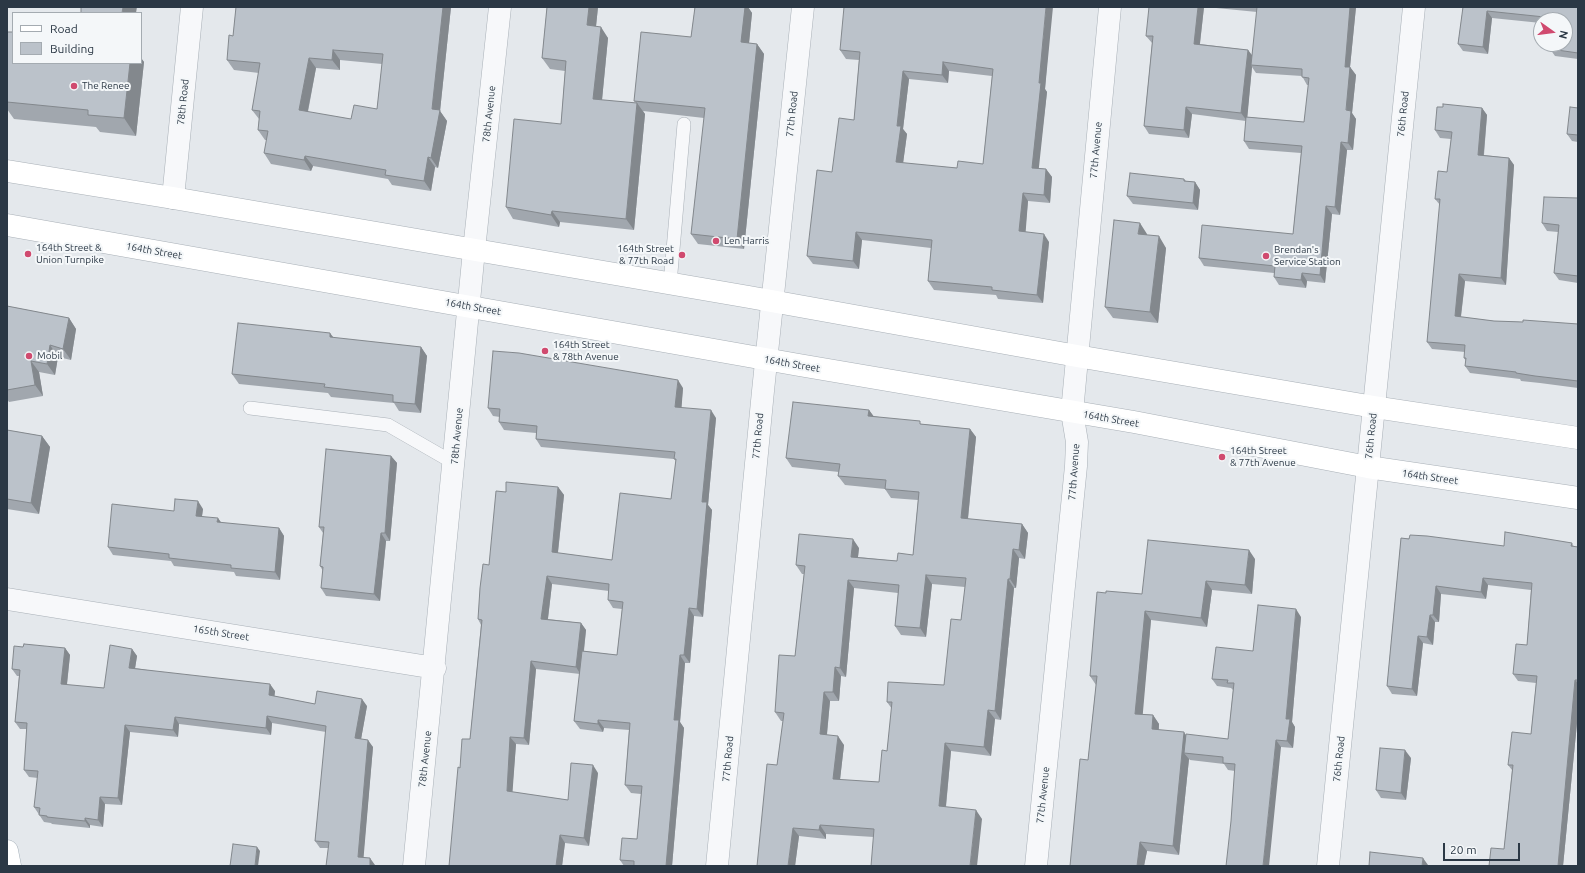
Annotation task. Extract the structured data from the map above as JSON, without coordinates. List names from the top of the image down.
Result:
{
  "streets": {
    "street": [
      "78th Road",
      "78th Avenue",
      "77th Road",
      "76th Road",
      "77th Avenue",
      "164th Street",
      "165th Street"
    ]
  },
  "crossings": [
    ["78th Avenue", "164th Street"],
    ["78th Avenue", "165th Street"],
    ["77th Road", "164th Street"],
    ["76th Road", "164th Street"],
    ["77th Avenue", "164th Street"]
  ],
  "places": [
    "The Renee",
    "Len Harris",
    "164th Street & Union Turnpike",
    "164th Street & 77th Road",
    "Brendan's Service Station",
    "164th Street & 78th Avenue",
    "Mobil",
    "164th Street & 77th Avenue"
  ],
  "legend": ["Road", "Building"],
  "scale_bar": "20 m",
  "north": "right"
}
